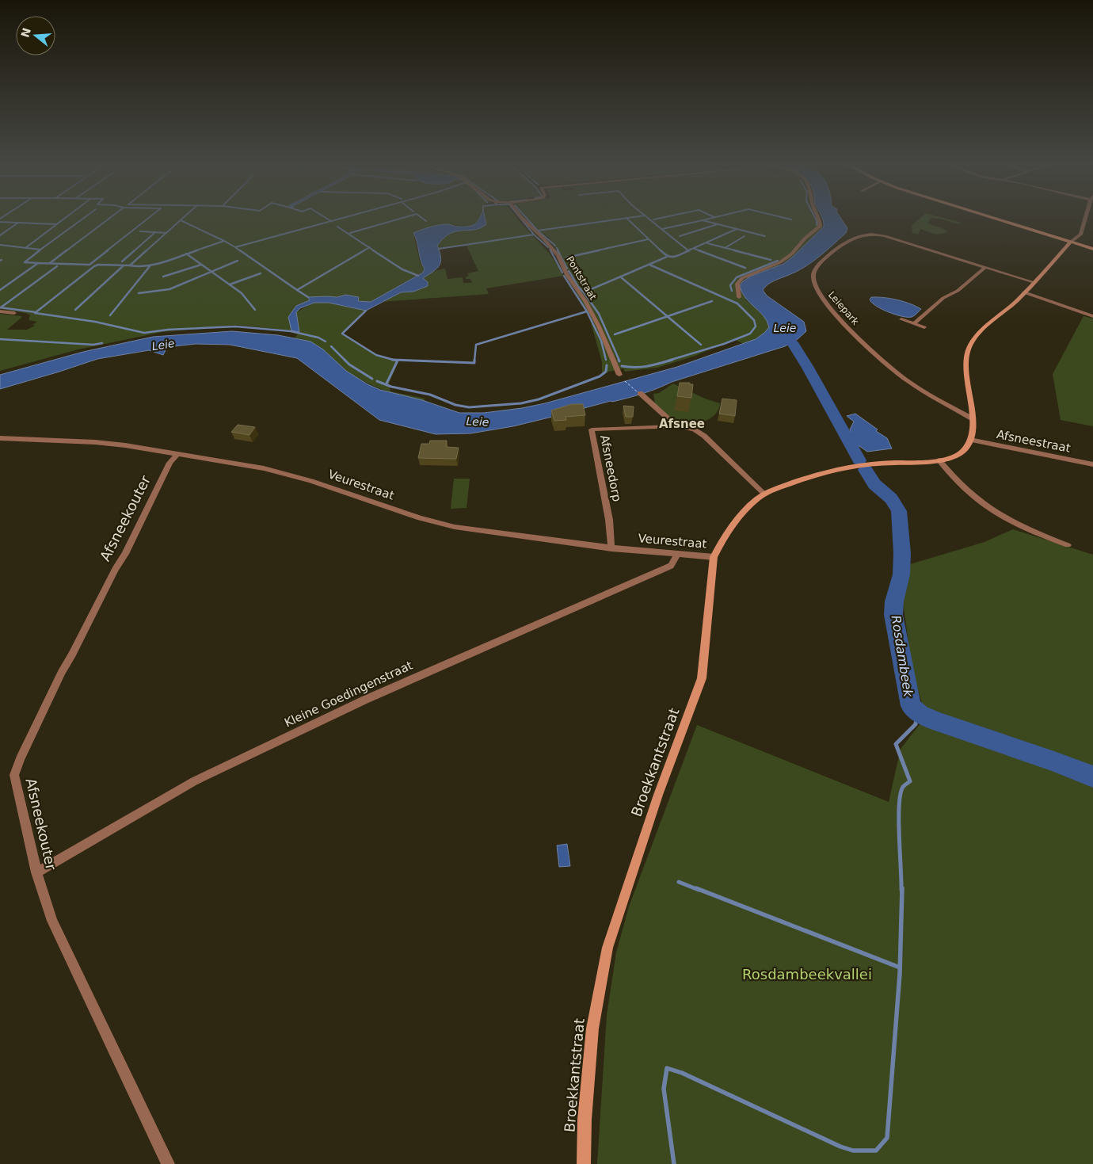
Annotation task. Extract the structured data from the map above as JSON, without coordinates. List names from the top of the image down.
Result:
{
  "streets": {
    "street": [
      "Pontstraat",
      "Leiepark",
      "Afsneestraat",
      "Afsneedorp",
      "Veurestraat",
      "Afsneekouter",
      "Kleine Goedingenstraat",
      "Broekkantstraat"
    ]
  },
  "crossings": [
    ["Afsneestraat", "Broekkantstraat"],
    ["Afsneedorp", "Veurestraat"],
    ["Afsneedorp", "Broekkantstraat"],
    ["Veurestraat", "Afsneekouter"],
    ["Veurestraat", "Kleine Goedingenstraat"],
    ["Veurestraat", "Broekkantstraat"],
    ["Afsneekouter", "Kleine Goedingenstraat"]
  ],
  "districts": ["Afsnee"],
  "water": ["Leie", "Rosdambeek"],
  "parks": ["Rosdambeekvallei"],
  "north": "left"
}
